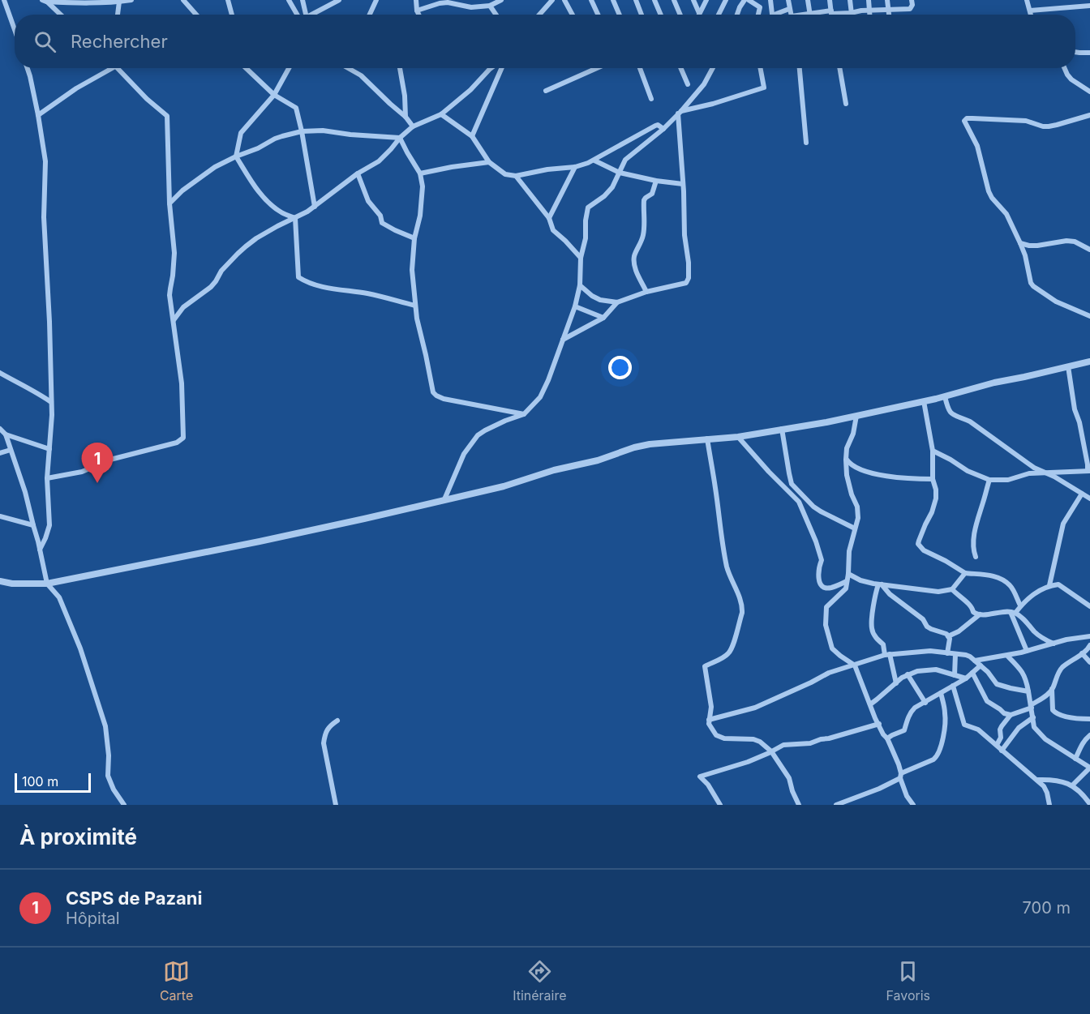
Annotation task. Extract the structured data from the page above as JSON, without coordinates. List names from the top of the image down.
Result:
{
  "scale_bar": "100 m",
  "page": {
    "search": "Rechercher",
    "pins": "1",
    "scale": "100 m",
    "heading": "À proximité",
    "list": [
      {
        "mark": "1",
        "name": "CSPS de Pazani",
        "note": "Hôpital",
        "value": "700 m"
      }
    ],
    "nav": ["Carte", "Itinéraire", "Favoris"]
  }
}
